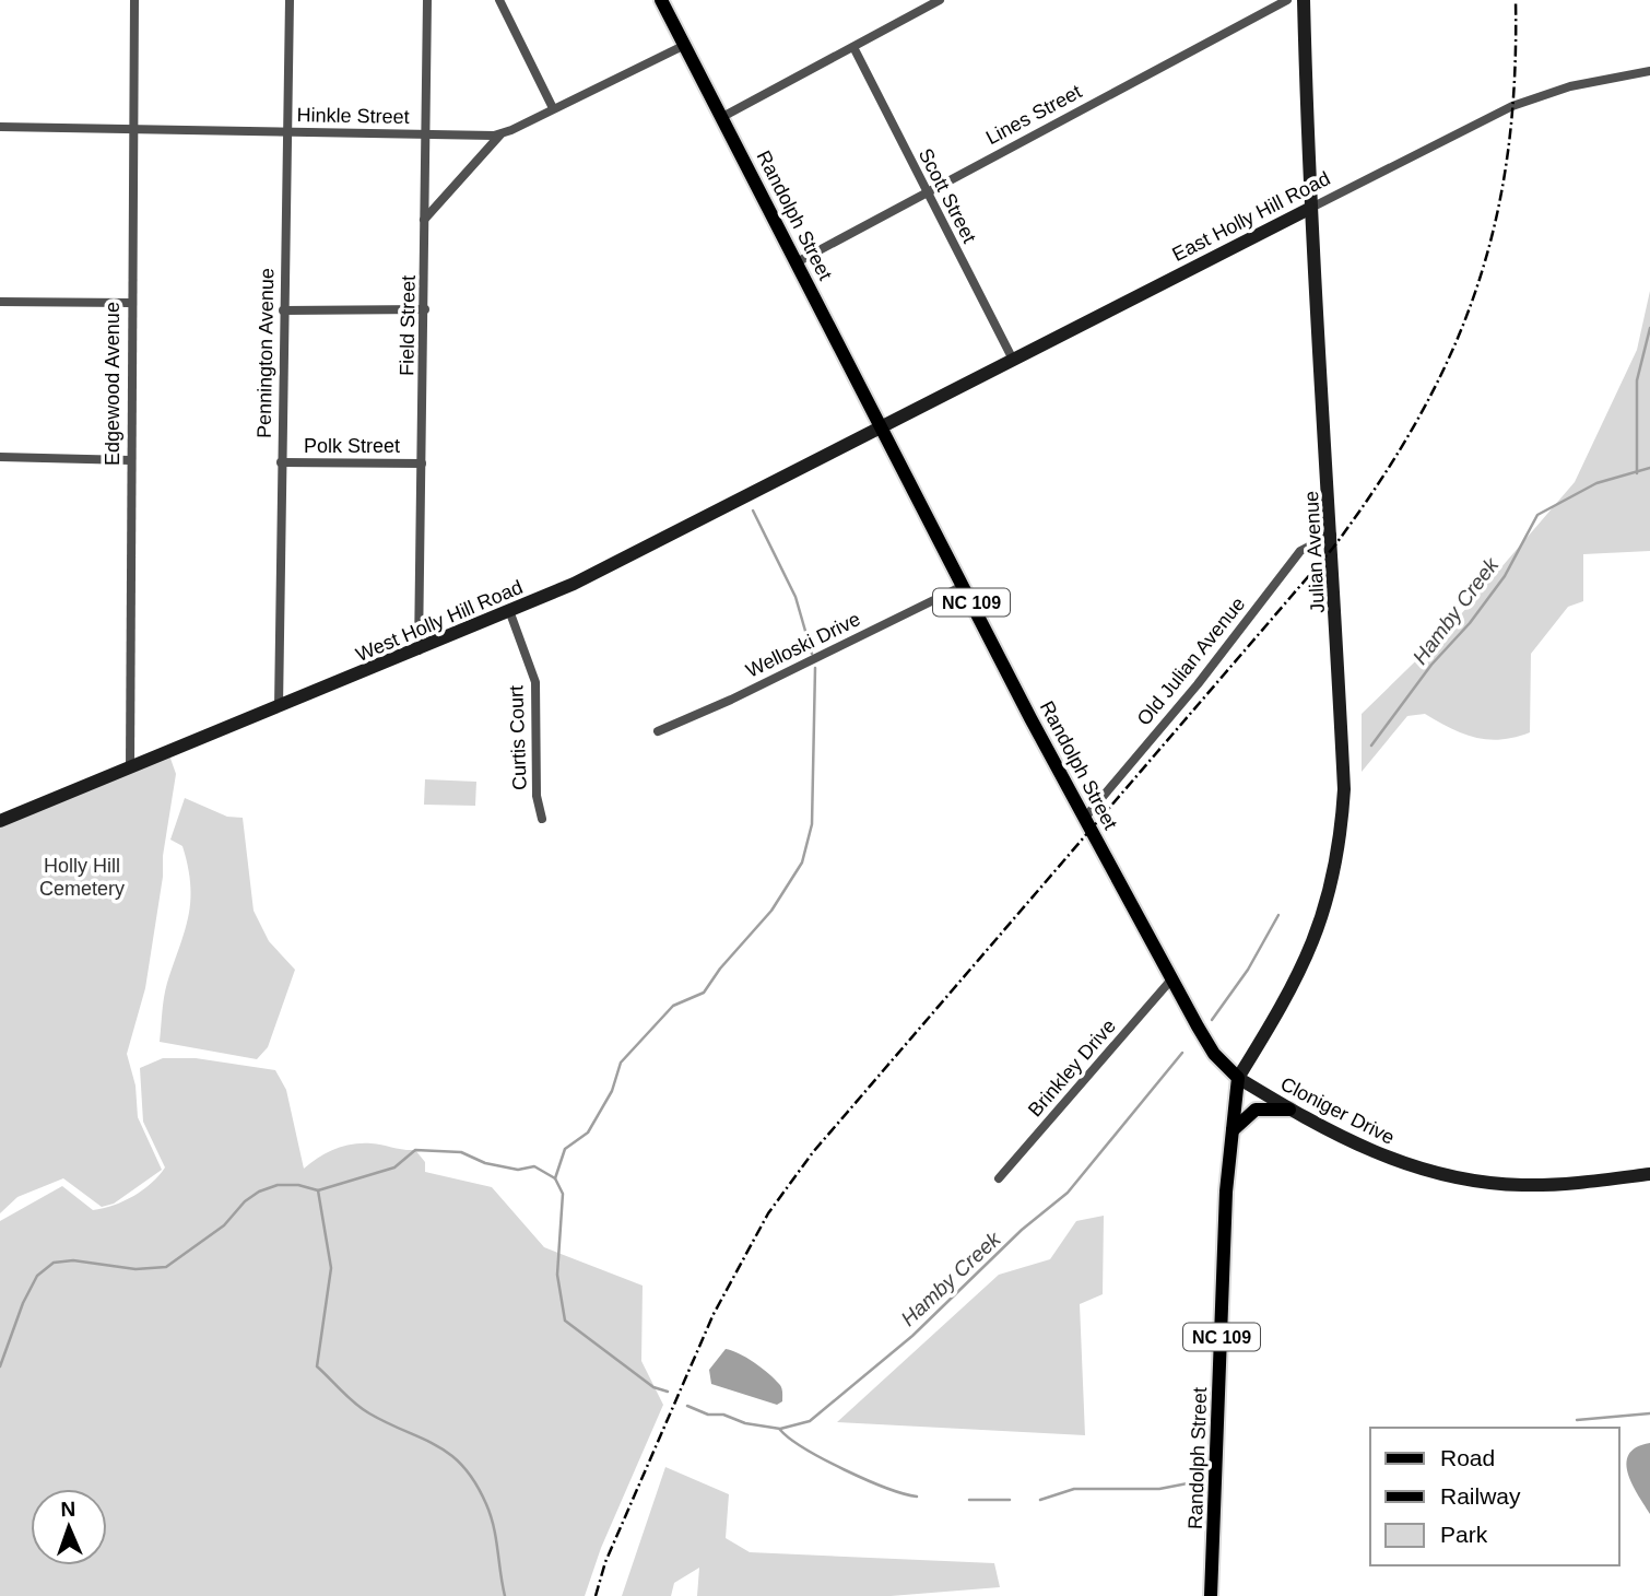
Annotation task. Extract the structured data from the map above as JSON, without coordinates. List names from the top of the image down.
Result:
{
  "streets": {
    "main road": ["Randolph Street", "NC 109"],
    "street": [
      "Lines Street",
      "Hinkle Street",
      "Scott Street",
      "East Holly Hill Road",
      "Field Street",
      "Pennington Avenue",
      "Edgewood Avenue",
      "Polk Street",
      "Julian Avenue",
      "West Holly Hill Road",
      "Welloski Drive",
      "Old Julian Avenue",
      "Curtis Court",
      "Brinkley Drive",
      "Cloniger Drive"
    ]
  },
  "crossings": [
    ["Lines Street", "Scott Street"],
    ["Lines Street", "Randolph Street"],
    ["Hinkle Street", "Randolph Street"],
    ["Hinkle Street", "Field Street"],
    ["Hinkle Street", "Pennington Avenue"],
    ["Hinkle Street", "Edgewood Avenue"],
    ["Scott Street", "East Holly Hill Road"],
    ["Randolph Street", "East Holly Hill Road"],
    ["Randolph Street", "Julian Avenue"],
    ["Randolph Street", "West Holly Hill Road"],
    ["Randolph Street", "Welloski Drive"],
    ["Randolph Street", "Old Julian Avenue"],
    ["Randolph Street", "Brinkley Drive"],
    ["Randolph Street", "Cloniger Drive"],
    ["East Holly Hill Road", "Julian Avenue"],
    ["East Holly Hill Road", "West Holly Hill Road"],
    ["Field Street", "Polk Street"],
    ["Field Street", "West Holly Hill Road"],
    ["Pennington Avenue", "Polk Street"],
    ["Pennington Avenue", "West Holly Hill Road"],
    ["Edgewood Avenue", "West Holly Hill Road"],
    ["Julian Avenue", "Old Julian Avenue"],
    ["Julian Avenue", "Cloniger Drive"],
    ["West Holly Hill Road", "Curtis Court"]
  ],
  "water": ["Hamby Creek"],
  "parks": ["Holly Hill Cemetery"],
  "legend": ["Road", "Railway", "Park"],
  "north": "top"
}
